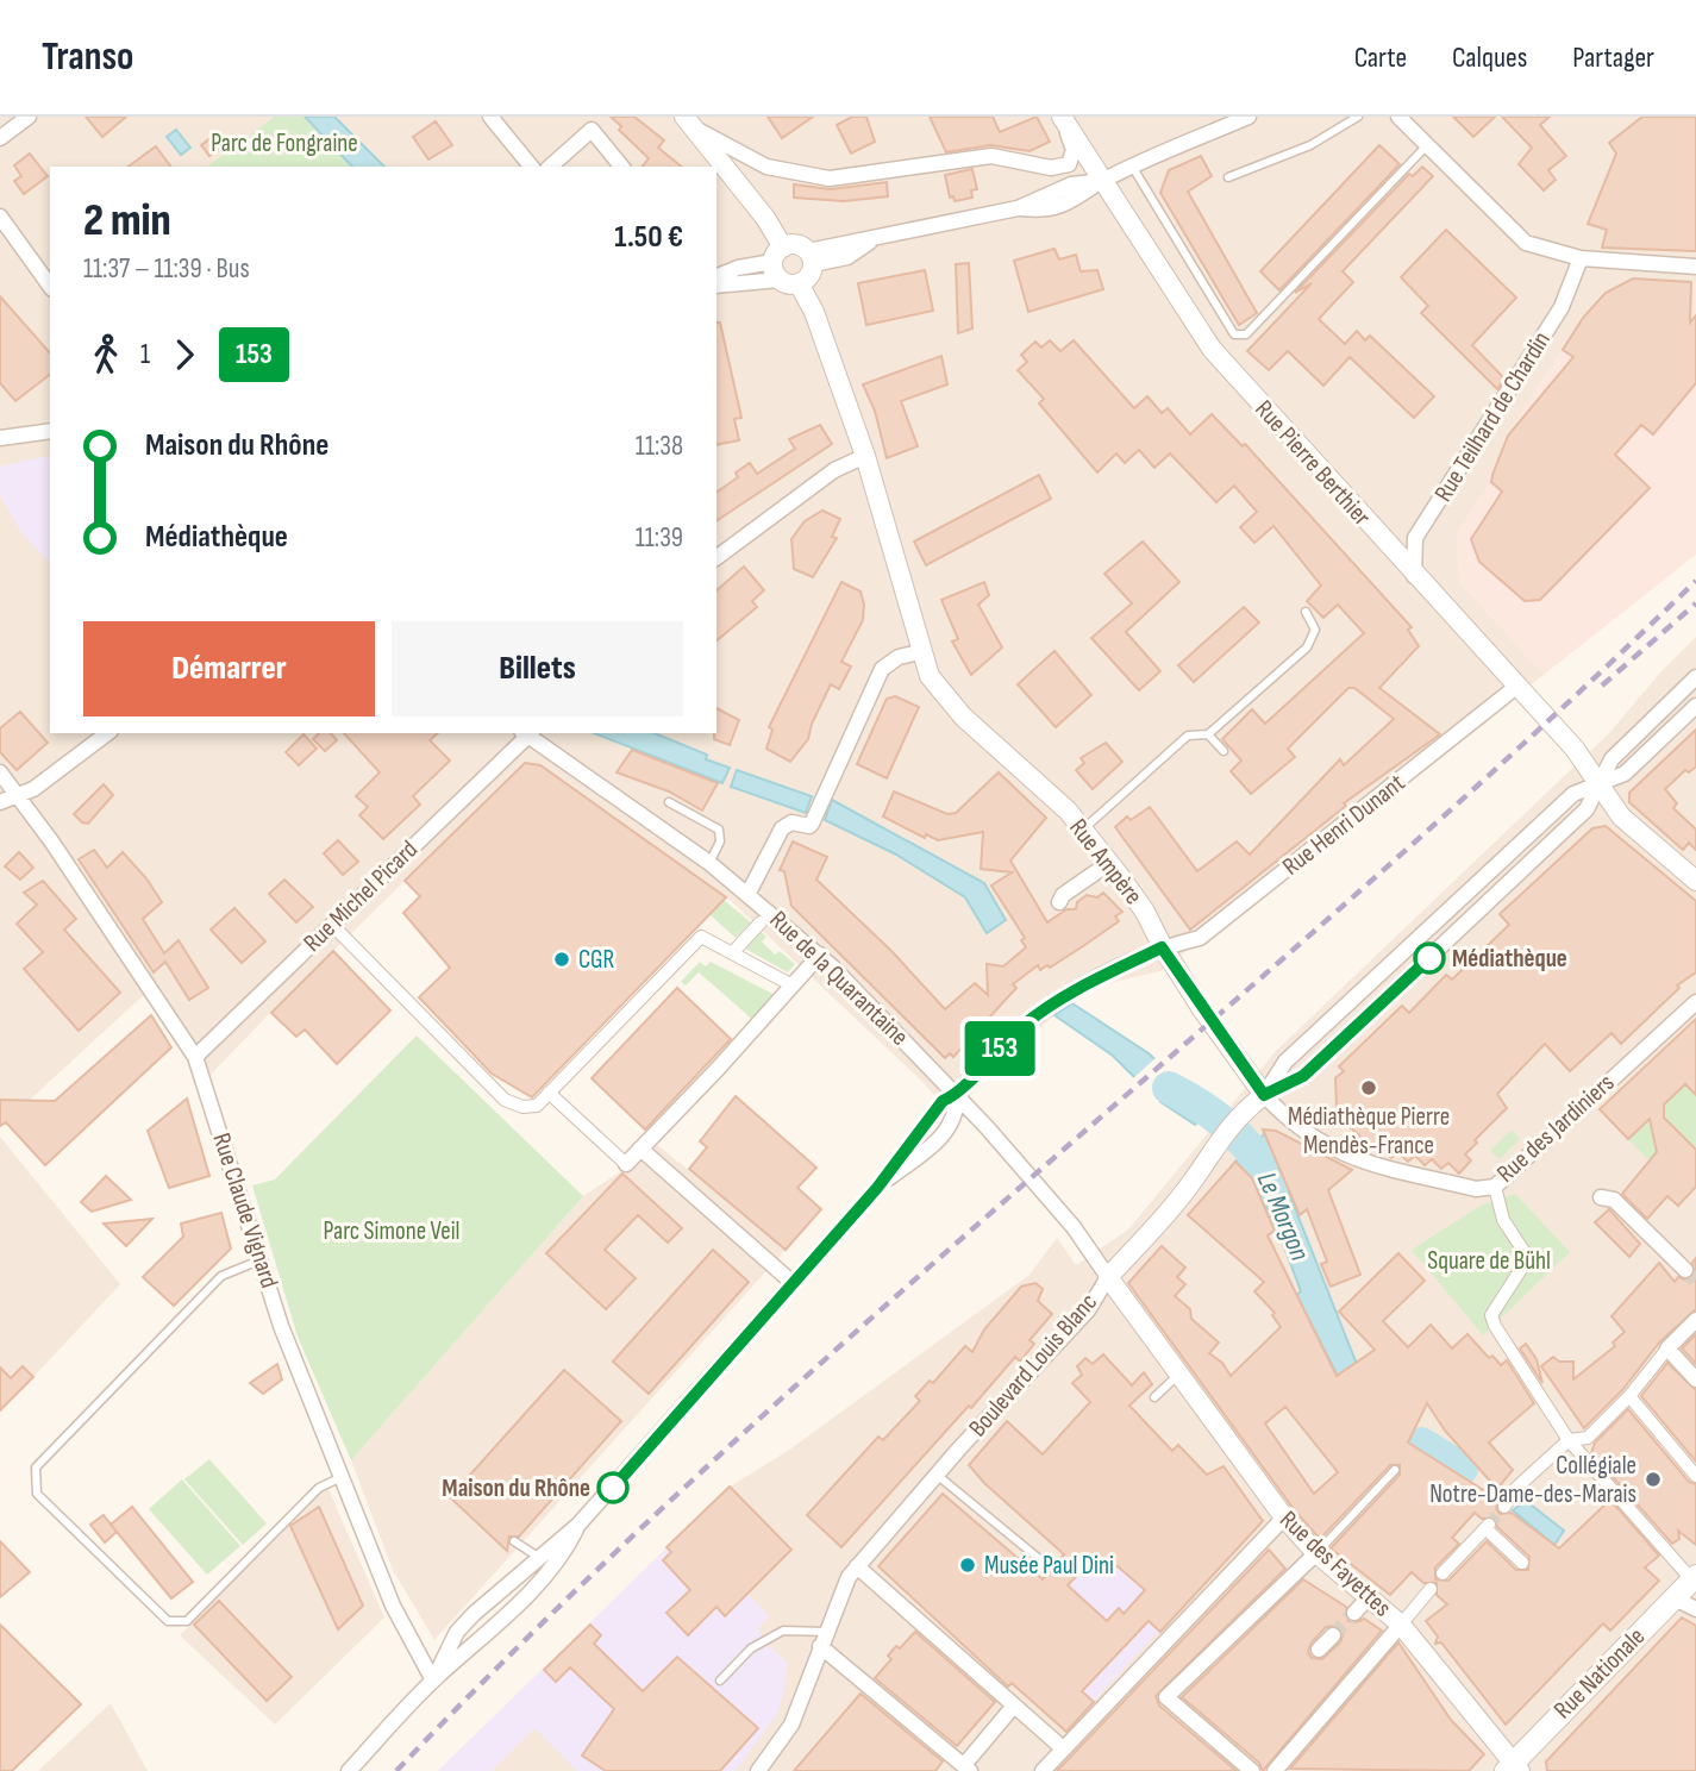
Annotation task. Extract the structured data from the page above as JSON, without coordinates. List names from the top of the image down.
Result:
{
  "streets": {
    "main road": ["Rue Nationale"],
    "street": [
      "Rue Teilhard de Chardin",
      "Rue Pierre Berthier",
      "Rue Henri Dunant",
      "Rue Ampère",
      "Rue Michel Picard",
      "Rue de la Quarantaine",
      "Rue des Jardiniers",
      "Rue Claude Vignard",
      "Boulevard Louis Blanc",
      "Rue des Fayettes"
    ]
  },
  "crossings": [
    ["Rue Teilhard de Chardin", "Rue Pierre Berthier"],
    ["Rue Pierre Berthier", "Rue Henri Dunant"],
    ["Rue Pierre Berthier", "Boulevard Louis Blanc"],
    ["Rue Henri Dunant", "Rue Ampère"],
    ["Rue Henri Dunant", "Rue de la Quarantaine"],
    ["Rue Ampère", "Rue des Jardiniers"],
    ["Rue Ampère", "Boulevard Louis Blanc"],
    ["Rue Michel Picard", "Rue de la Quarantaine"],
    ["Rue Michel Picard", "Rue Claude Vignard"],
    ["Rue de la Quarantaine", "Boulevard Louis Blanc"],
    ["Rue de la Quarantaine", "Rue des Fayettes"],
    ["Rue des Jardiniers", "Boulevard Louis Blanc"],
    ["Boulevard Louis Blanc", "Rue des Fayettes"],
    ["Rue des Fayettes", "Rue Nationale"]
  ],
  "water": ["Le Morgon"],
  "parks": ["Parc de Fongraine", "Parc Simone Veil", "Square de Bühl"],
  "places": [
    "Médiathèque",
    "CGR",
    "Médiathèque Pierre Mendès-France",
    "Collégiale Notre-Dame-des-Marais",
    "Maison du Rhône",
    "Musée Paul Dini"
  ],
  "lines": ["bus line 153"],
  "page": {
    "header": "Transo",
    "nav": ["Carte", "Calques", "Partager"],
    "on_map": "153",
    "heading": ["2 min", "11:37 – 11:39 · Bus", "1.50 €"],
    "legs": ["1", "153"],
    "list": [
      {
        "name": "Maison du Rhône",
        "value": "11:38"
      },
      {
        "name": "Médiathèque",
        "value": "11:39"
      }
    ],
    "buttons": ["Démarrer", "Billets"]
  }
}
